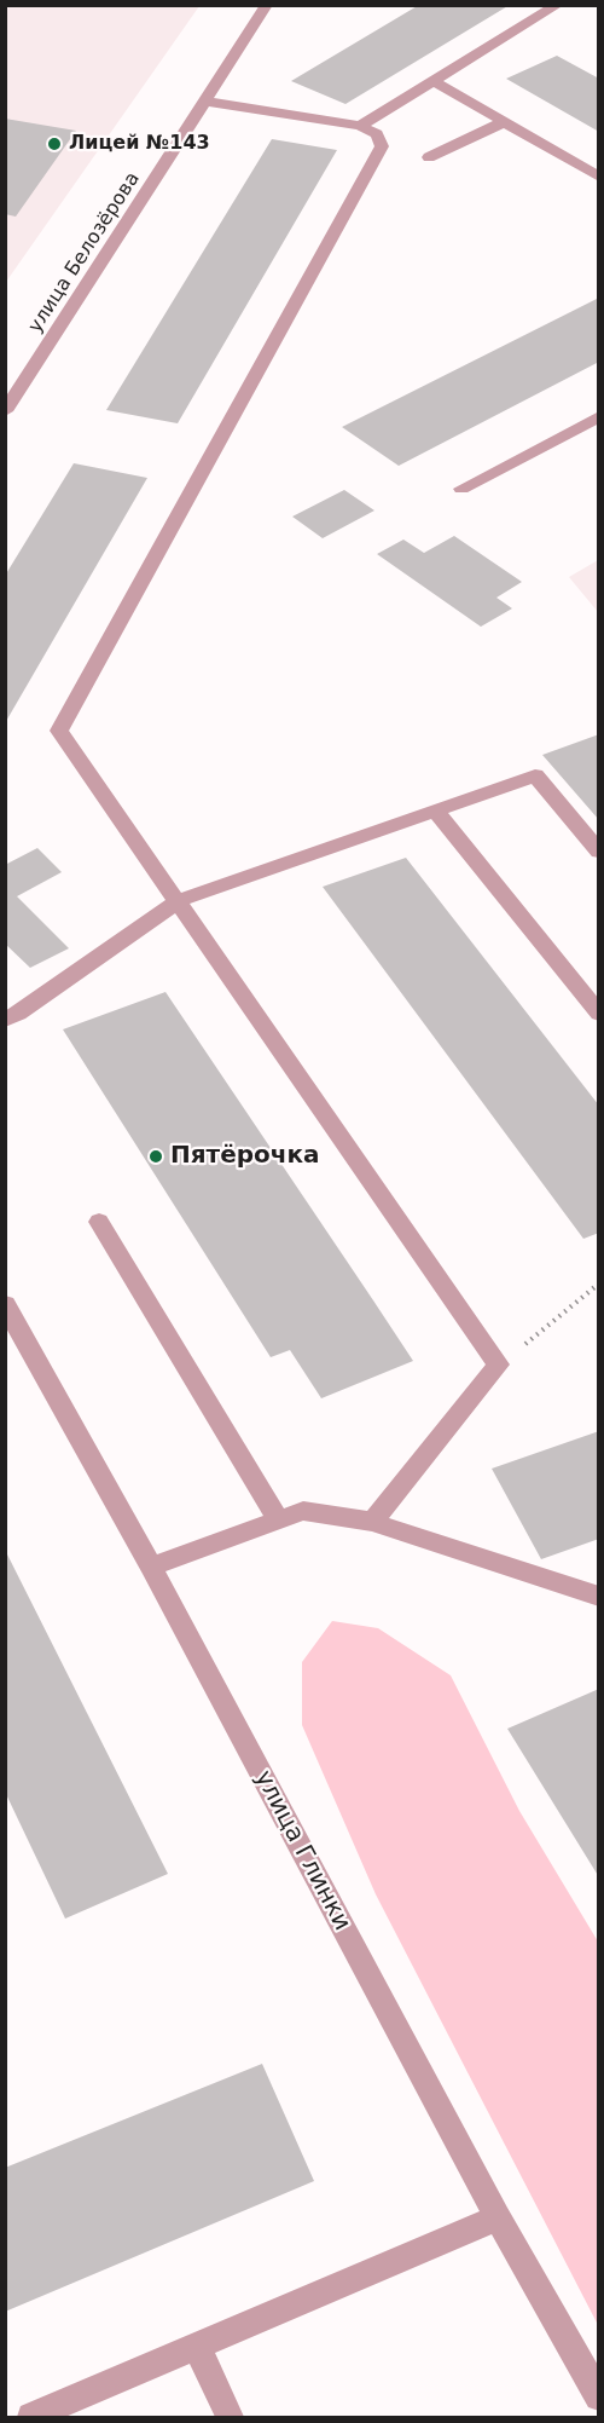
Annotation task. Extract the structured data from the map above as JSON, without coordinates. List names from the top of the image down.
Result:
{
  "streets": {
    "street": ["улица Белозёрова", "улица Глинки"]
  },
  "places": ["Лицей №143", "Пятёрочка"]
}
